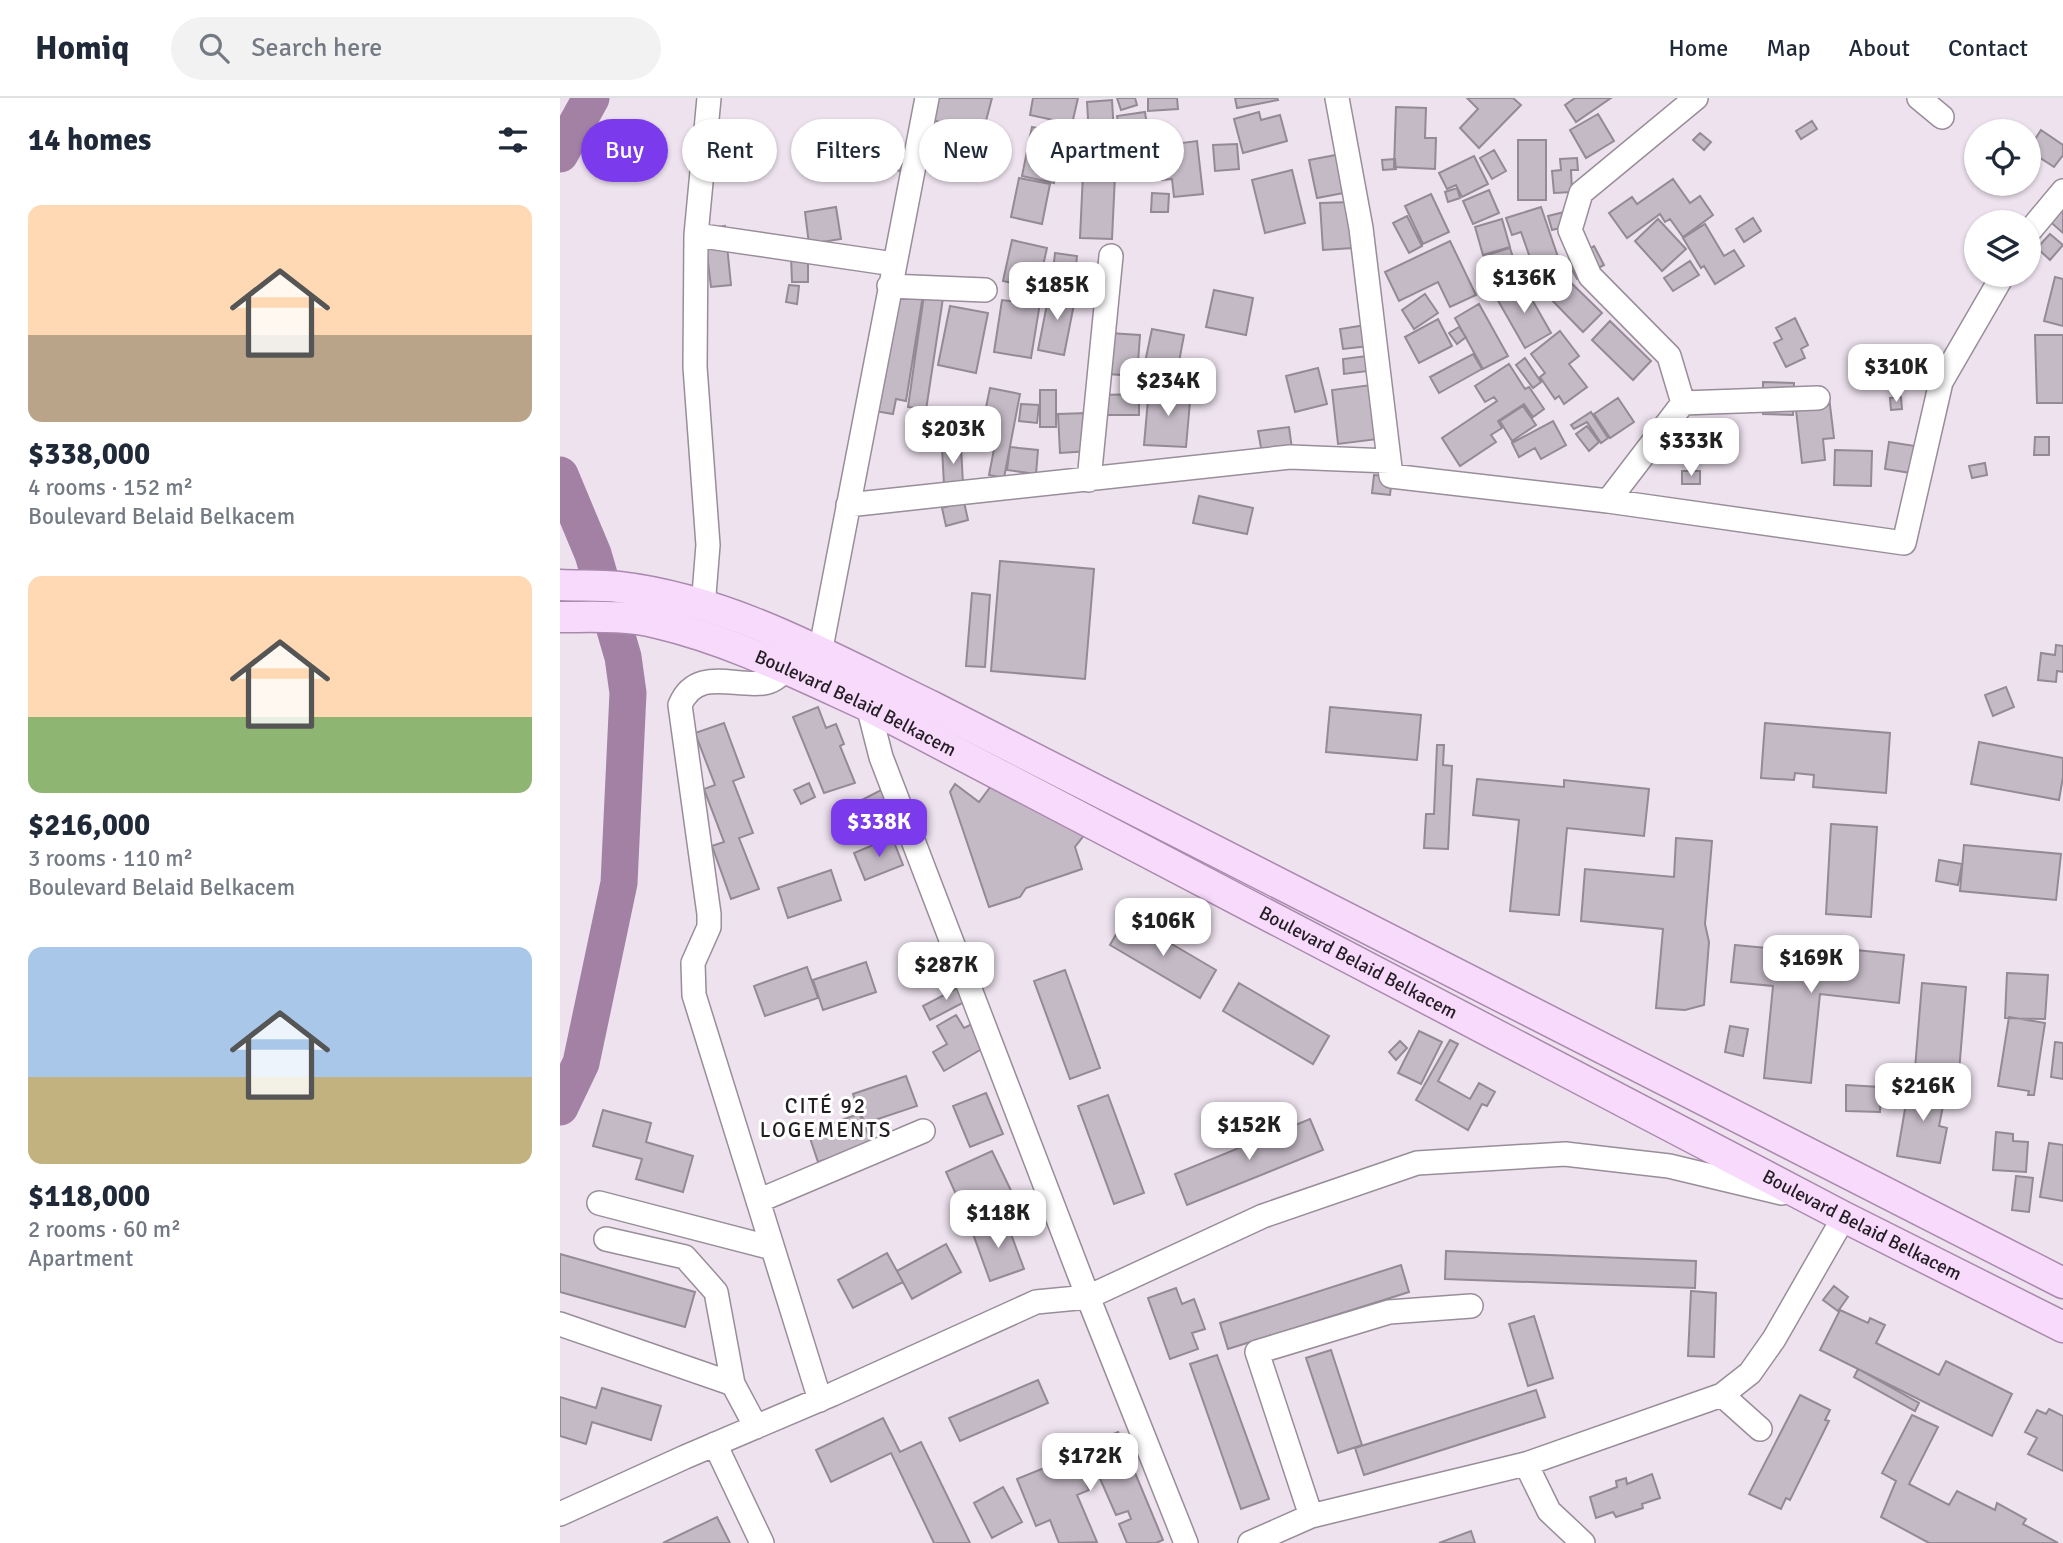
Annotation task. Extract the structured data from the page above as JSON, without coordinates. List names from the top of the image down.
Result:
{
  "streets": {
    "main road": ["Boulevard Belaid Belkacem"]
  },
  "districts": ["CITÉ 92 LOGEMENTS"],
  "page": {
    "header": "Homiq",
    "search": "Search here",
    "nav": [
      "Home",
      "Map",
      "About",
      "Contact"
    ],
    "heading": "14 homes",
    "chip": [
      "Buy",
      "Rent",
      "Filters",
      "New",
      "Apartment"
    ],
    "list": [
      {
        "name": "$338,000",
        "note": "4 rooms · 152 m² · Boulevard Belaid Belkacem"
      },
      {
        "name": "$216,000",
        "note": "3 rooms · 110 m² · Boulevard Belaid Belkacem"
      },
      {
        "name": "$118,000",
        "note": "2 rooms · 60 m² · Apartment"
      }
    ],
    "price": [
      "$136K",
      "$185K",
      "$310K",
      "$234K",
      "$203K",
      "$333K",
      "$338K",
      "$106K",
      "$169K",
      "$287K",
      "$216K",
      "$152K",
      "$118K",
      "$172K"
    ]
  }
}
